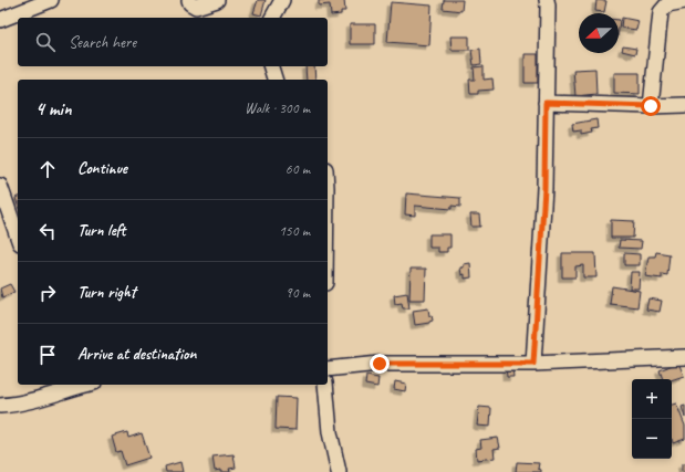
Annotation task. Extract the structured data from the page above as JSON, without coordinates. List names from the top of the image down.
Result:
{
  "north": "left",
  "page": {
    "search": "Search here",
    "heading": ["4 min", "Walk · 300 m"],
    "list": [
      ["Continue", "60 m"],
      ["Turn left", "150 m"],
      ["Turn right", "90 m"],
      "Arrive at destination"
    ],
    "map_buttons": ["+", "−"]
  }
}
